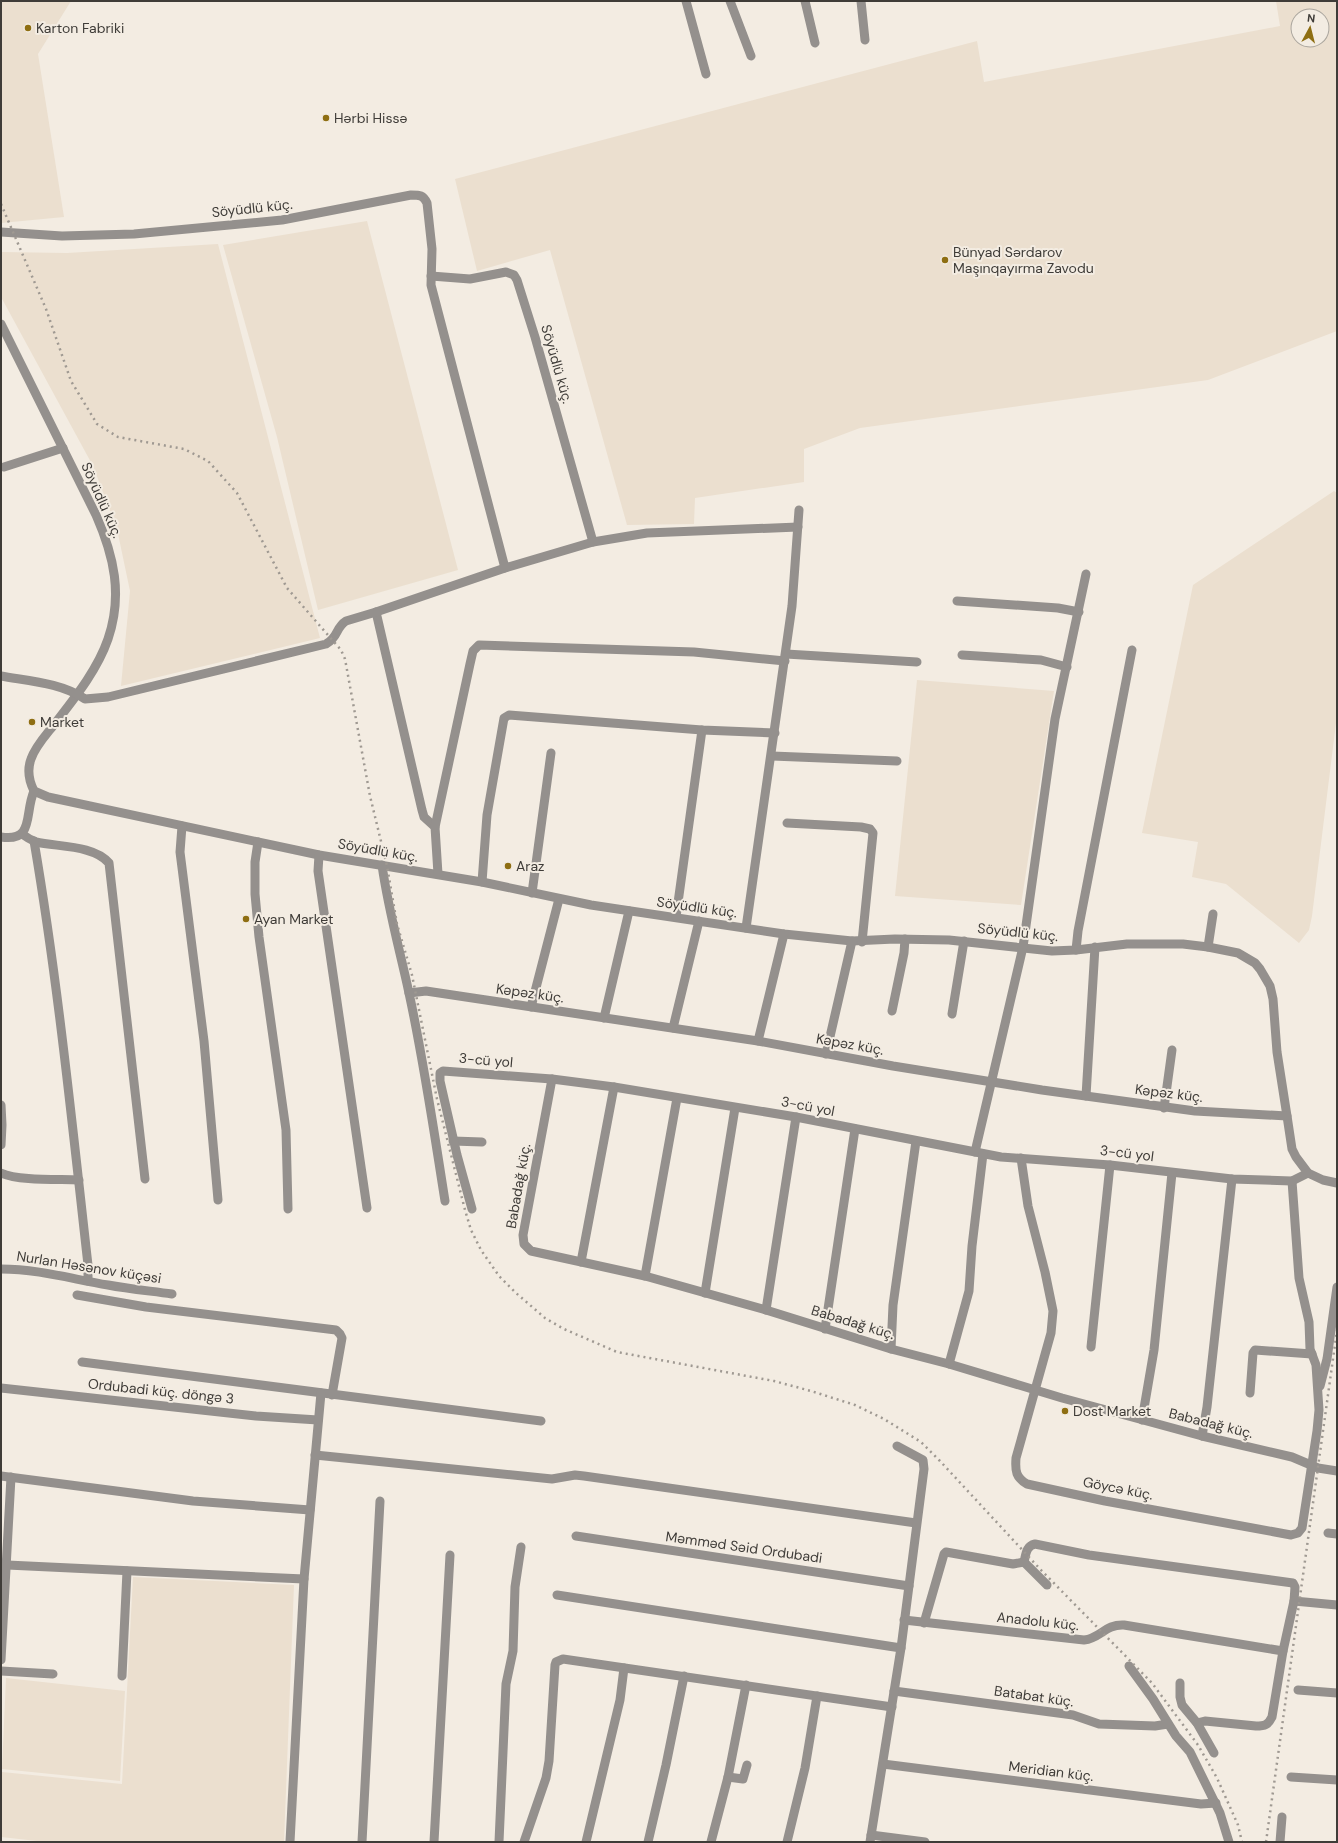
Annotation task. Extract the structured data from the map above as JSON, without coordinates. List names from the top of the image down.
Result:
{
  "streets": {
    "street": [
      "Söyüdlü küç.",
      "Kəpəz küç.",
      "3-cü yol",
      "Babadağ küç.",
      "Nurlan Həsənov küçəsi",
      "Ordubadi küç. döngə 3",
      "Göycə küç.",
      "Məmməd Səid Ordubadi",
      "Anadolu küç.",
      "Batabat küç.",
      "Meridian küç."
    ]
  },
  "crossings": [
    ["Söyüdlü küç.", "Kəpəz küç."],
    ["Söyüdlü küç.", "3-cü yol"],
    ["3-cü yol", "Babadağ küç."],
    ["3-cü yol", "Göycə küç."],
    ["Babadağ küç.", "Göycə küç."]
  ],
  "places": [
    "Karton Fabriki",
    "Hərbi Hissə",
    "Bünyad Sərdarov Maşınqayırma Zavodu",
    "Market",
    "Araz",
    "Ayan Market",
    "Dost Market"
  ],
  "north": "top"
}
